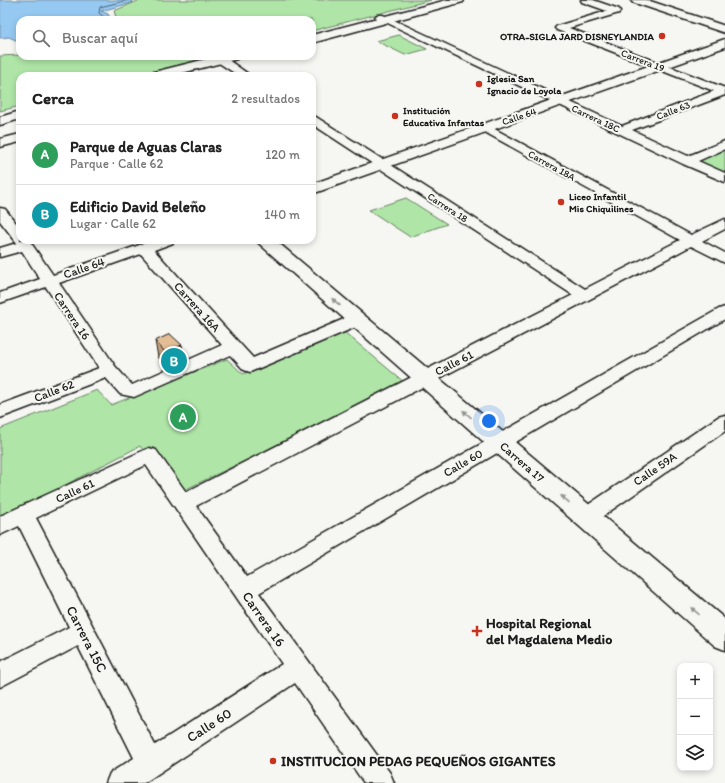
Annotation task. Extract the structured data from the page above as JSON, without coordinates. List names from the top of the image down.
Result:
{
  "streets": {
    "street": [
      "Carrera 19",
      "Calle 63",
      "Calle 64",
      "Carrera 18C",
      "Carrera 18A",
      "Carrera 18",
      "Carrera 16A",
      "Carrera 16",
      "Calle 61",
      "Calle 62",
      "Carrera 17",
      "Calle 60",
      "Calle 59A",
      "Carrera 15C"
    ]
  },
  "crossings": [
    ["Carrera 19", "Calle 63"],
    ["Carrera 19", "Calle 64"],
    ["Calle 63", "Carrera 18C"],
    ["Calle 64", "Carrera 18C"],
    ["Calle 64", "Carrera 18A"],
    ["Calle 64", "Carrera 18"],
    ["Calle 64", "Carrera 16A"],
    ["Calle 64", "Carrera 16"],
    ["Carrera 18A", "Calle 61"],
    ["Carrera 18", "Calle 61"],
    ["Carrera 16A", "Carrera 16"],
    ["Carrera 16A", "Carrera 17"],
    ["Carrera 16", "Calle 61"],
    ["Carrera 16", "Calle 62"],
    ["Carrera 16", "Calle 60"],
    ["Calle 61", "Carrera 17"],
    ["Calle 61", "Carrera 15C"],
    ["Carrera 17", "Calle 60"],
    ["Carrera 17", "Calle 59A"],
    ["Calle 60", "Carrera 15C"]
  ],
  "one_way": ["Carrera 17"],
  "places": {
    "other": [
      "OTRA-SIGLA JARD DISNEYLANDIA",
      "Iglesia San Ignacio de Loyola",
      "Institución Educativa Infantas",
      "Liceo Infantil Mis Chiquilines",
      "INSTITUCION PEDAG PEQUEÑOS GIGANTES"
    ],
    "health": ["Hospital Regional del Magdalena Medio"]
  },
  "page": {
    "search": "Buscar aquí",
    "heading": ["Cerca", "2 resultados"],
    "list": [
      {
        "mark": "A",
        "name": "Parque de Aguas Claras",
        "note": "Parque · Calle 62",
        "value": "120 m"
      },
      {
        "mark": "B",
        "name": "Edificio David Beleño",
        "note": "Lugar · Calle 62",
        "value": "140 m"
      }
    ],
    "pins": ["B", "A"],
    "map_buttons": ["+", "−"]
  }
}
